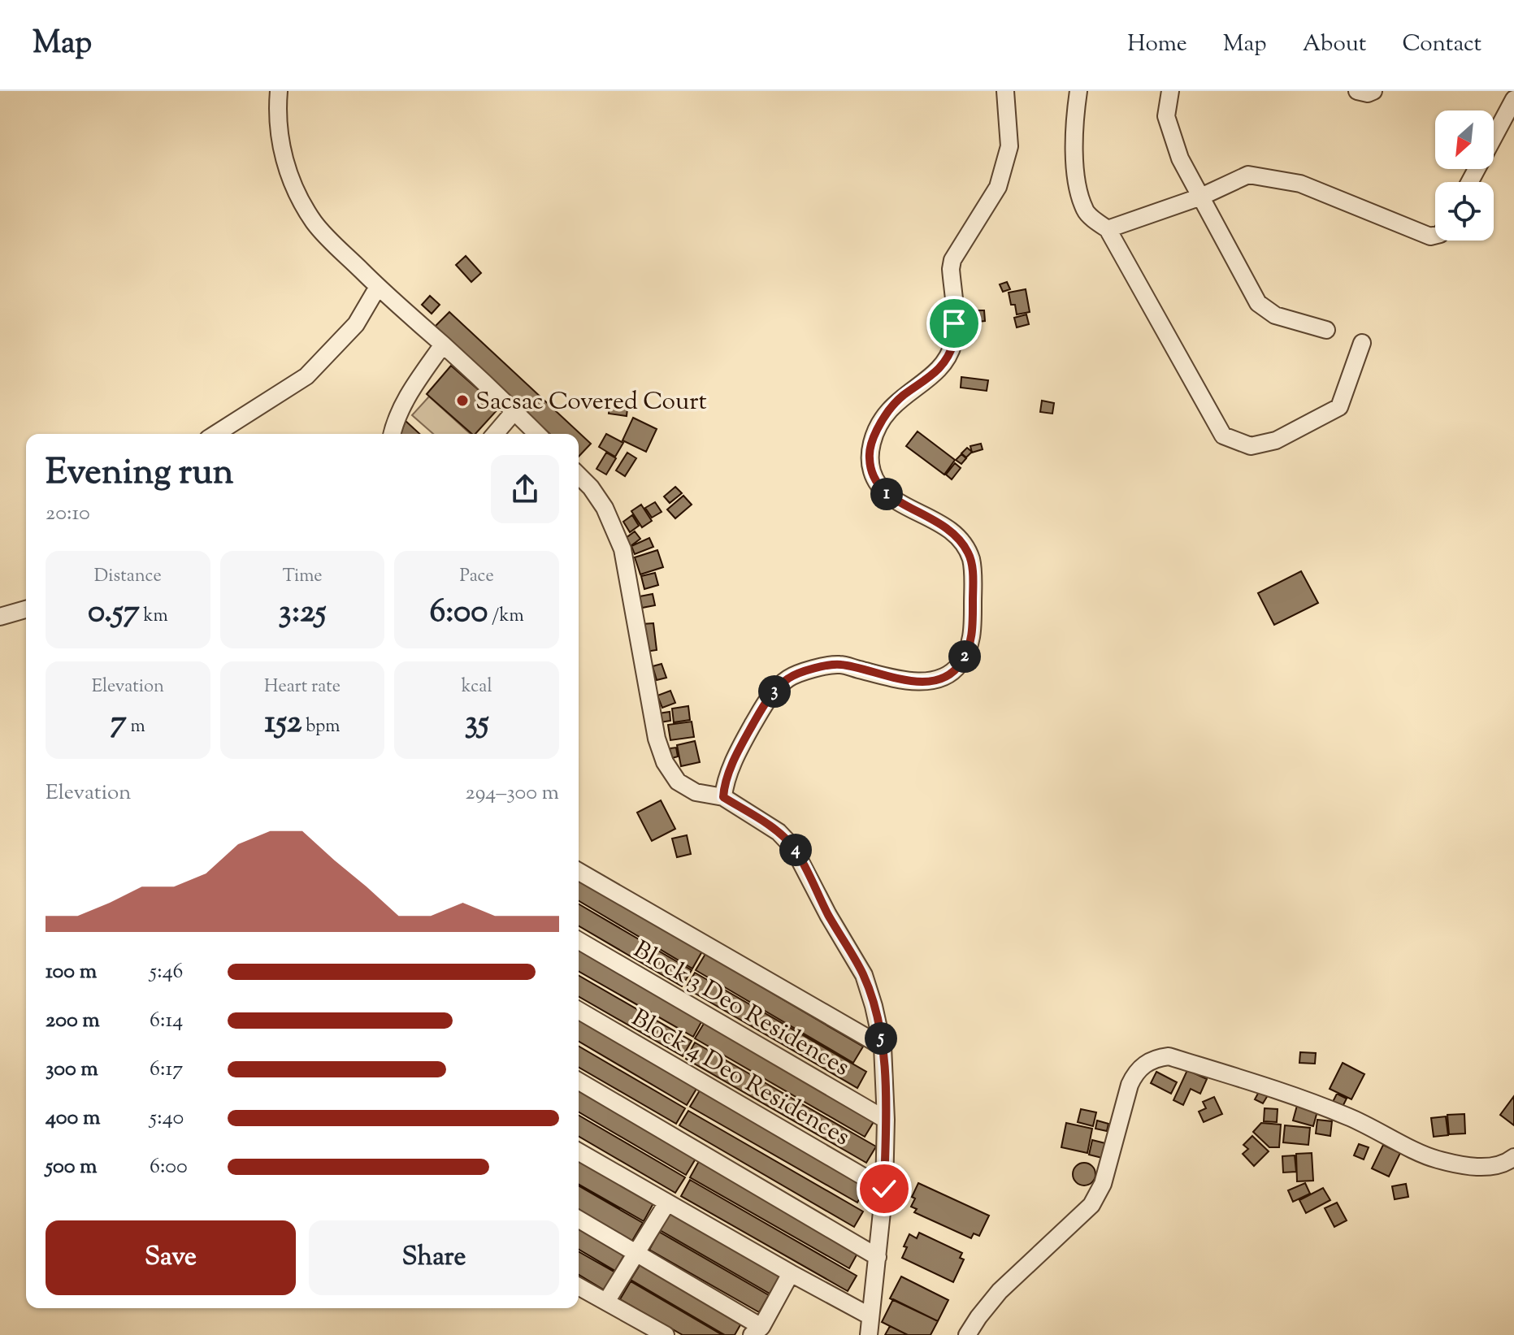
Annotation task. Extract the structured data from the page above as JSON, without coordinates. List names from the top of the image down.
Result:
{
  "streets": {
    "street": ["Block 3 Deo Residences", "Block 4 Deo Residences"]
  },
  "places": ["Sacsac Covered Court"],
  "north": "bottom left",
  "page": {
    "header": "Map",
    "nav": [
      "Home",
      "Map",
      "About",
      "Contact"
    ],
    "heading": ["Evening run", "20:10"],
    "pins": [
      "1",
      "2",
      "3",
      "4",
      "5"
    ],
    "stats": [
      ["Distance", "0.57 km"],
      ["Time", "3:25"],
      ["Pace", "6:00 /km"],
      ["Elevation", "7 m"],
      ["Heart rate", "152 bpm"],
      ["kcal", "35"]
    ],
    "chart": ["Elevation", "294–300 m"],
    "list": [
      {
        "name": "100 m",
        "note": "5:46"
      },
      {
        "name": "200 m",
        "note": "6:14"
      },
      {
        "name": "300 m",
        "note": "6:17"
      },
      {
        "name": "400 m",
        "note": "5:40"
      },
      {
        "name": "500 m",
        "note": "6:00"
      }
    ],
    "buttons": ["Save", "Share"]
  }
}
